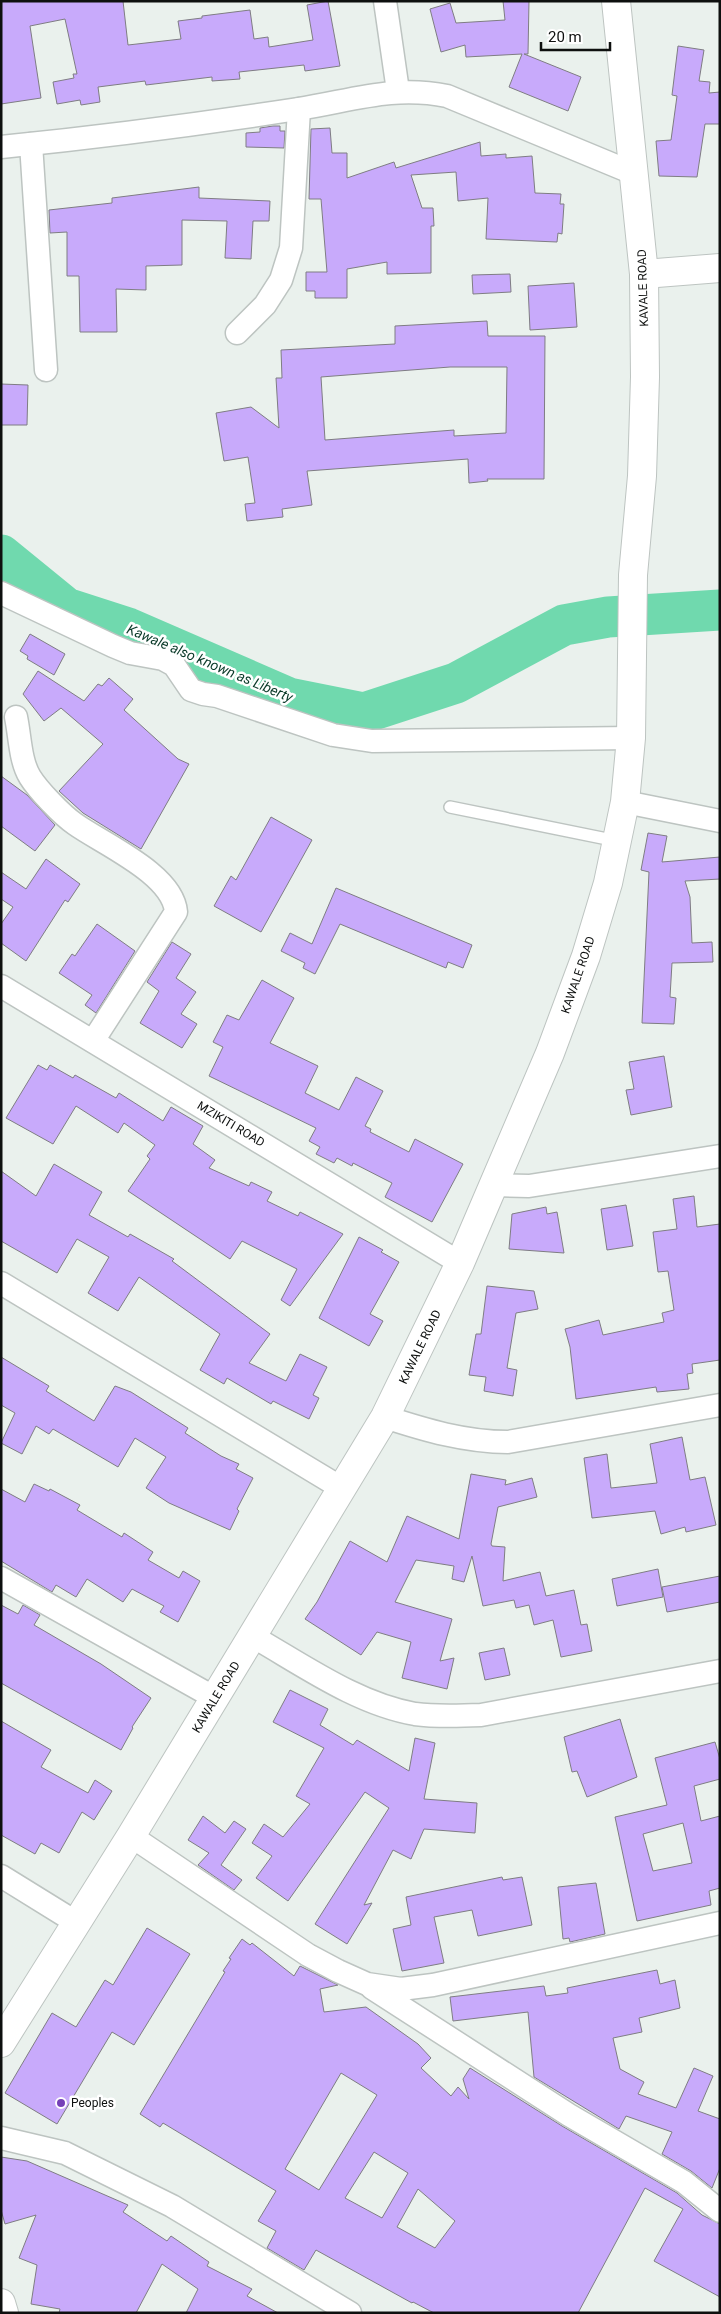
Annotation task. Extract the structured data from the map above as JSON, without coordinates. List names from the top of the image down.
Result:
{
  "streets": {
    "street": ["KAVALE ROAD", "KAWALE ROAD", "MZIKITI ROAD"]
  },
  "crossings": [
    ["KAVALE ROAD", "KAWALE ROAD"],
    ["KAWALE ROAD", "MZIKITI ROAD"]
  ],
  "water": ["Kawale also known as Liberty"],
  "places": ["Peoples"],
  "scale_bar": "20 m"
}
